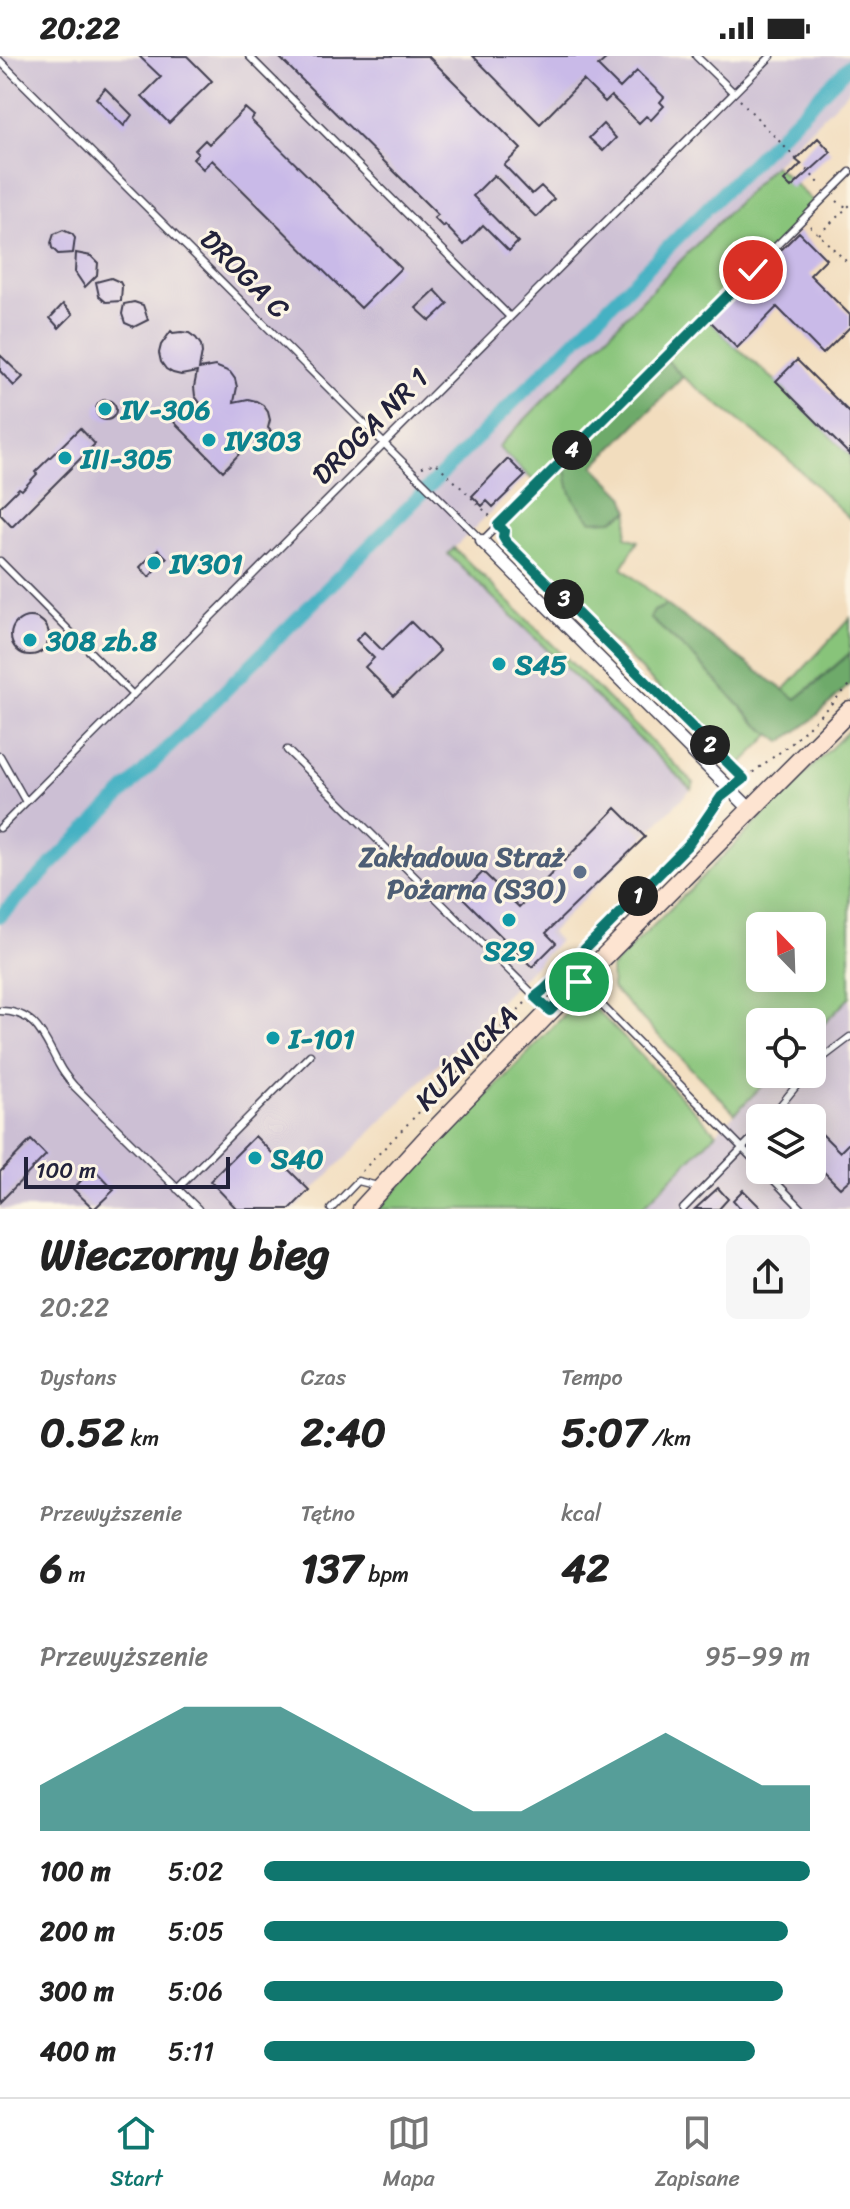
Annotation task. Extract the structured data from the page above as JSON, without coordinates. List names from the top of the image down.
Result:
{
  "streets": {
    "street": ["KUŹNICKA"],
    "lane": ["DROGA C", "DROGA NR 1"]
  },
  "crossings": [
    ["DROGA C", "DROGA NR 1"]
  ],
  "places": [
    "IV-306",
    "IV303",
    "III-305",
    "IV301",
    "308 zb.8",
    "S45",
    "Zakładowa Straż Pożarna (S30)",
    "S29",
    "I-101",
    "S40"
  ],
  "scale_bar": "100 m",
  "north": "top left",
  "page": {
    "status": "20:22",
    "pins": [
      "4",
      "3",
      "2",
      "1"
    ],
    "scale": "100 m",
    "heading": ["Wieczorny bieg", "20:22"],
    "stats": [
      ["Dystans", "0.52 km"],
      ["Czas", "2:40"],
      ["Tempo", "5:07 /km"],
      ["Przewyższenie", "6 m"],
      ["Tętno", "137 bpm"],
      ["kcal", "42"]
    ],
    "chart": ["Przewyższenie", "95–99 m"],
    "list": [
      {
        "name": "100 m",
        "note": "5:02"
      },
      {
        "name": "200 m",
        "note": "5:05"
      },
      {
        "name": "300 m",
        "note": "5:06"
      },
      {
        "name": "400 m",
        "note": "5:11"
      }
    ],
    "tabs": ["Start", "Mapa", "Zapisane"]
  }
}
